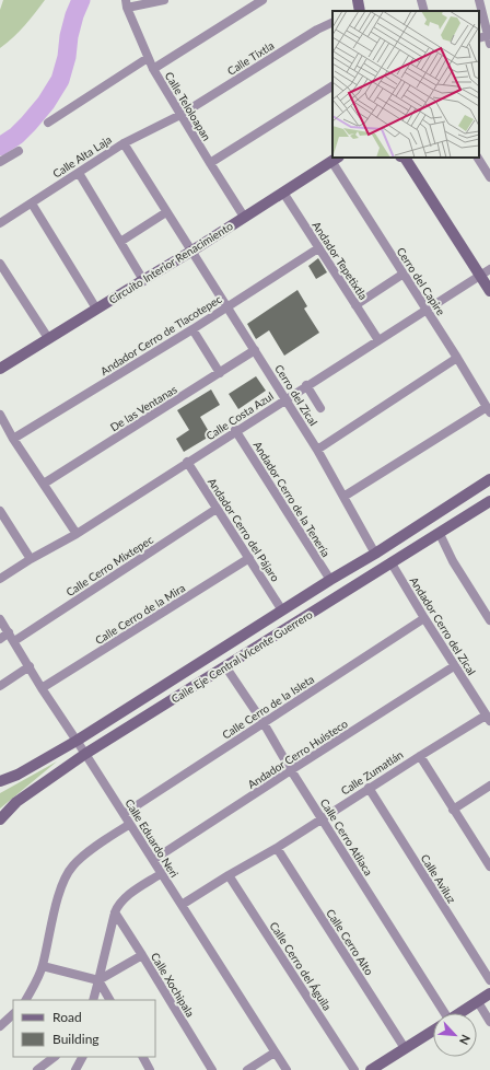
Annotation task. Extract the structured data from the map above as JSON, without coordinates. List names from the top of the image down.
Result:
{
  "streets": {
    "main road": ["Circuito Interior Renacimiento", "Calle Eje Central Vicente Guerrero"],
    "street": [
      "Calle Tixtla",
      "Calle Teloloapan",
      "Calle Alta Laja",
      "Andador Tepetixtla",
      "Cerro del Capire",
      "Andador Cerro de Tlacotepec",
      "Cerro del Zical",
      "De las Ventanas",
      "Calle Costa Azul",
      "Andador Cerro de la Tenería",
      "Andador Cerro del Pájaro",
      "Calle Cerro Mixtepec",
      "Calle Cerro de la Mira",
      "Andador Cerro del Zical",
      "Calle Cerro de la Isleta",
      "Andador Cerro Huisteco",
      "Calle Zumatlán",
      "Calle Cerro Atliaca",
      "Calle Eduardo Neri",
      "Calle Aviluz",
      "Calle Cerro Alto",
      "Calle Cerro del Águila",
      "Calle Xochipala"
    ]
  },
  "crossings": [
    ["Calle Tixtla", "Calle Teloloapan"],
    ["Calle Tixtla", "Calle Alta Laja"],
    ["Calle Teloloapan", "Calle Alta Laja"],
    ["Calle Teloloapan", "Circuito Interior Renacimiento"],
    ["Calle Alta Laja", "Cerro del Zical"],
    ["Andador Tepetixtla", "Circuito Interior Renacimiento"],
    ["Andador Tepetixtla", "Andador Cerro de Tlacotepec"],
    ["Andador Tepetixtla", "Calle Costa Azul"],
    ["Circuito Interior Renacimiento", "Cerro del Capire"],
    ["Circuito Interior Renacimiento", "Cerro del Zical"],
    ["Cerro del Capire", "Calle Costa Azul"],
    ["Andador Cerro de Tlacotepec", "Cerro del Zical"],
    ["Cerro del Zical", "De las Ventanas"],
    ["Cerro del Zical", "Calle Costa Azul"],
    ["Cerro del Zical", "Calle Eje Central Vicente Guerrero"],
    ["Calle Costa Azul", "Andador Cerro de la Tenería"],
    ["Calle Costa Azul", "Andador Cerro del Pájaro"],
    ["Andador Cerro de la Tenería", "Calle Eje Central Vicente Guerrero"],
    ["Andador Cerro del Pájaro", "Calle Cerro Mixtepec"],
    ["Andador Cerro del Pájaro", "Calle Cerro de la Mira"],
    ["Andador Cerro del Pájaro", "Calle Eje Central Vicente Guerrero"],
    ["Calle Cerro Mixtepec", "Calle Eduardo Neri"],
    ["Calle Cerro de la Mira", "Calle Eduardo Neri"],
    ["Andador Cerro del Zical", "Calle Eje Central Vicente Guerrero"],
    ["Andador Cerro del Zical", "Calle Cerro de la Isleta"],
    ["Andador Cerro del Zical", "Andador Cerro Huisteco"],
    ["Andador Cerro del Zical", "Calle Zumatlán"],
    ["Calle Eje Central Vicente Guerrero", "Calle Cerro Atliaca"],
    ["Calle Eje Central Vicente Guerrero", "Calle Eduardo Neri"],
    ["Calle Cerro de la Isleta", "Calle Cerro Atliaca"],
    ["Calle Cerro de la Isleta", "Calle Eduardo Neri"],
    ["Andador Cerro Huisteco", "Calle Cerro Atliaca"],
    ["Andador Cerro Huisteco", "Calle Eduardo Neri"],
    ["Calle Zumatlán", "Calle Cerro Atliaca"],
    ["Calle Zumatlán", "Calle Eduardo Neri"],
    ["Calle Zumatlán", "Calle Aviluz"],
    ["Calle Zumatlán", "Calle Cerro Alto"],
    ["Calle Zumatlán", "Calle Cerro del Águila"]
  ],
  "legend": ["Road", "Building"],
  "north": "bottom right"
}
